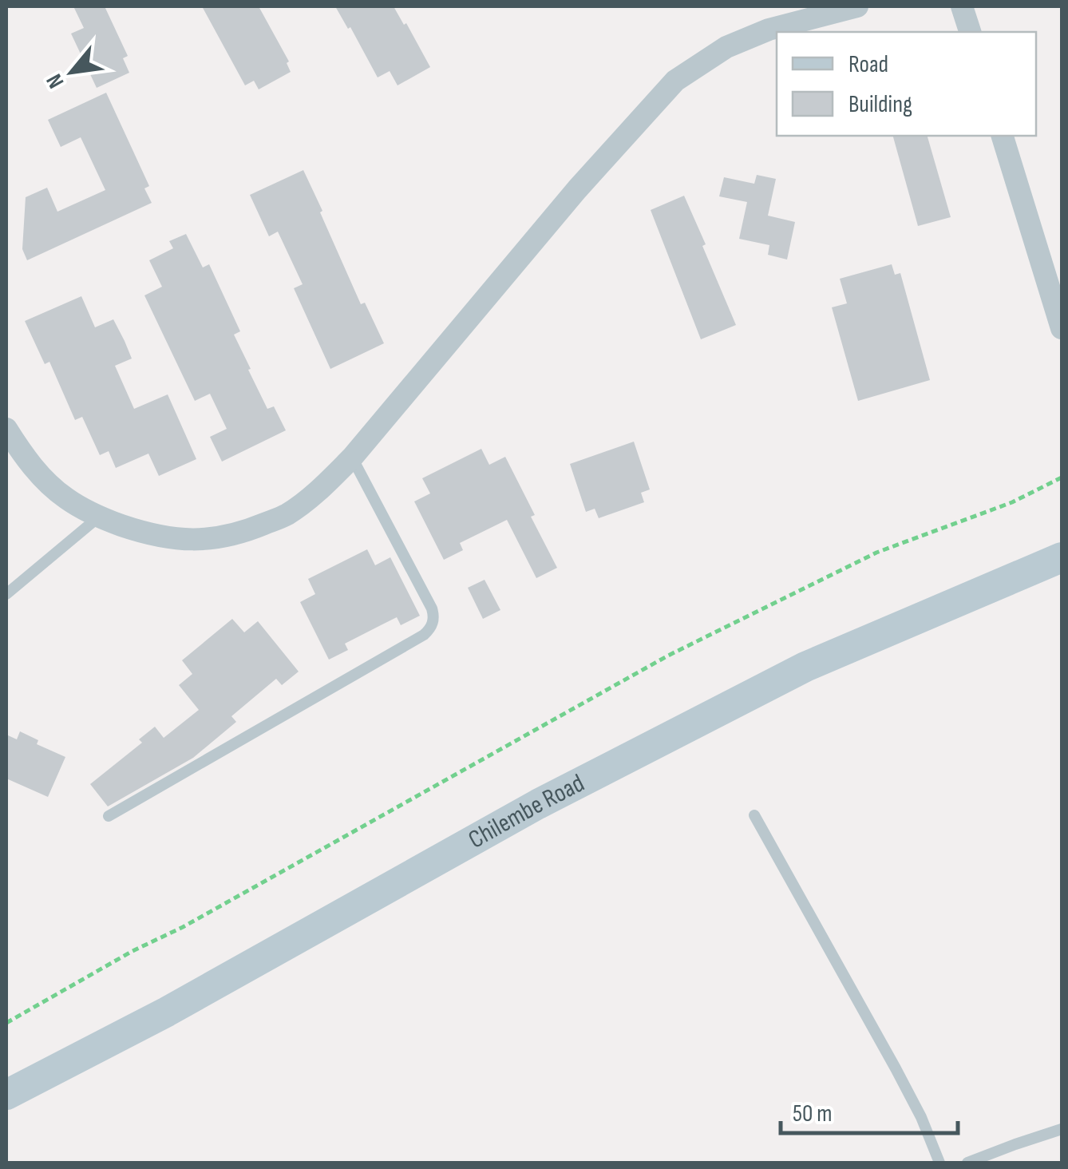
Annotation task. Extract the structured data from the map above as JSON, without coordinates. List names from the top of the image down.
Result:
{
  "streets": {
    "main road": ["Chilembe Road"]
  },
  "legend": ["Road", "Building"],
  "scale_bar": "50 m",
  "north": "bottom left"
}
